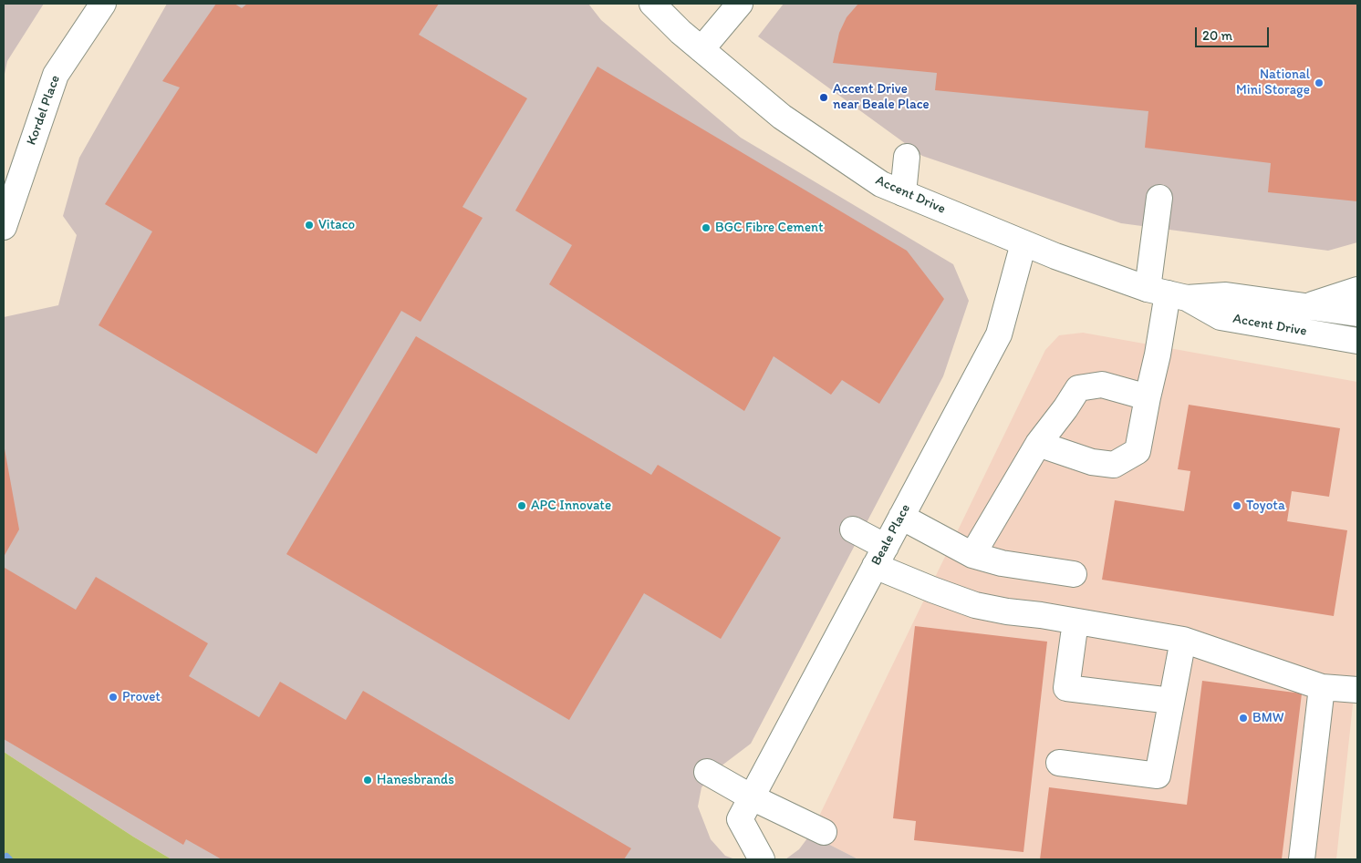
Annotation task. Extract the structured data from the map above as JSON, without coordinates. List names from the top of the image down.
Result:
{
  "streets": {
    "main road": ["Kordel Place", "Accent Drive", "Beale Place"]
  },
  "crossings": [
    ["Accent Drive", "Beale Place"]
  ],
  "places": [
    "National Mini Storage",
    "Accent Drive near Beale Place",
    "Vitaco",
    "BGC Fibre Cement",
    "APC Innovate",
    "Toyota",
    "Provet",
    "BMW",
    "Hanesbrands"
  ],
  "scale_bar": "20 m"
}
